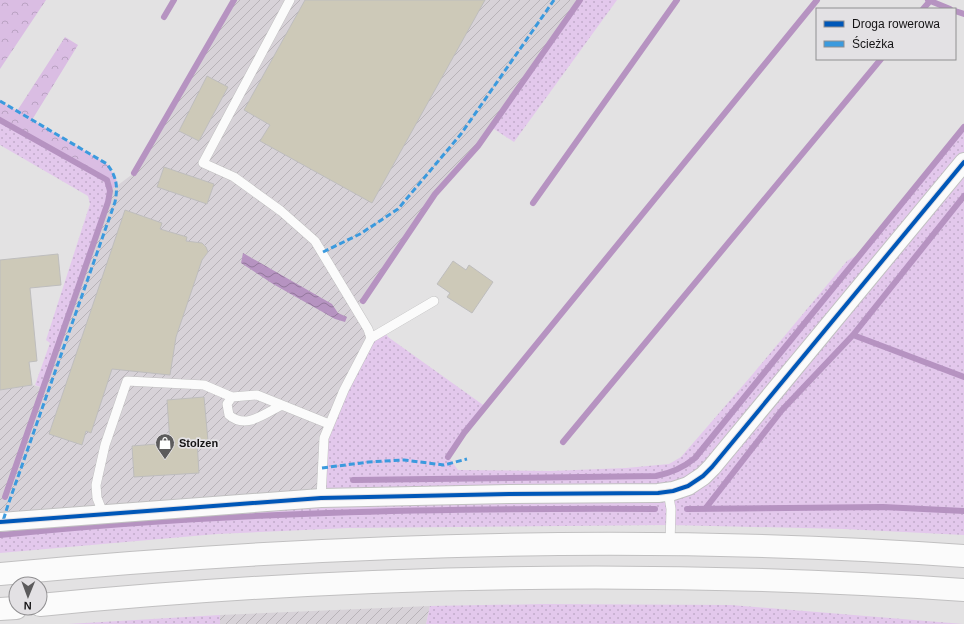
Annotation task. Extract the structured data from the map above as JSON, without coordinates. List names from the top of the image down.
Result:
{
  "places": {
    "shop": ["Stolzen"]
  },
  "legend": ["Droga rowerowa", "Ścieżka"],
  "north": "bottom"
}
